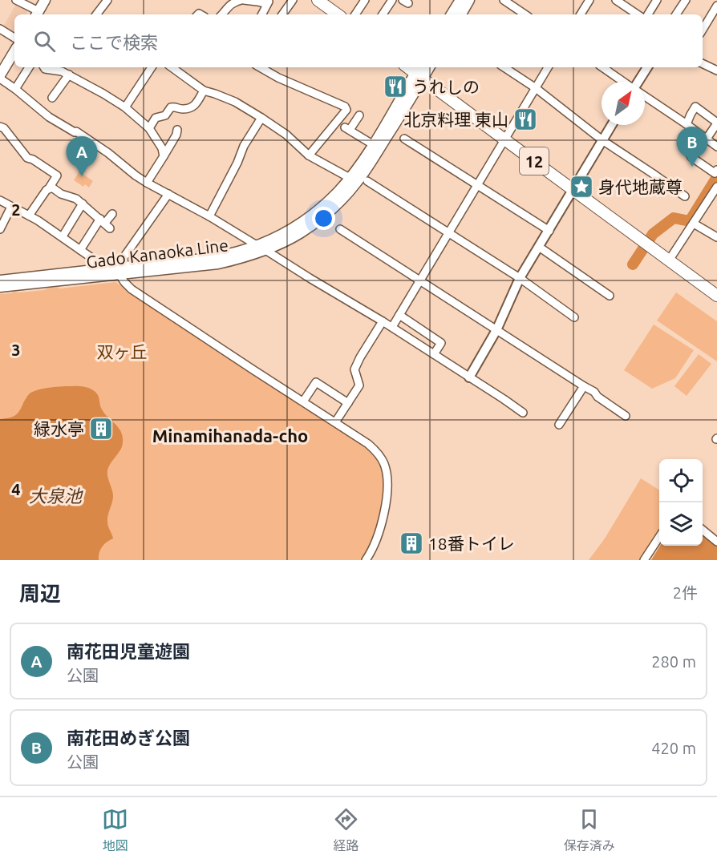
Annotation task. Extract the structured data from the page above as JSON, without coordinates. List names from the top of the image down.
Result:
{
  "streets": {
    "main road": ["12", "Gado Kanaoka Line"]
  },
  "crossings": [
    ["12", "Gado Kanaoka Line"]
  ],
  "districts": ["Minamihanada-cho"],
  "water": ["大泉池"],
  "parks": ["双ヶ丘"],
  "places": {
    "restaurant": ["うれしの", "北京料理 東山"],
    "place": ["身代地蔵尊"],
    "building": ["緑水亭", "18番トイレ"]
  },
  "north": "top right",
  "page": {
    "search": "ここで検索",
    "pins": ["B", "A"],
    "heading": ["周辺", "2件"],
    "list": [
      {
        "mark": "A",
        "name": "南花田児童遊園",
        "note": "公園",
        "value": "280 m"
      },
      {
        "mark": "B",
        "name": "南花田めぎ公園",
        "note": "公園",
        "value": "420 m"
      }
    ],
    "nav": ["地図", "経路", "保存済み"]
  },
  "grid": {
    "rows": ["2", "3", "4"]
  }
}
